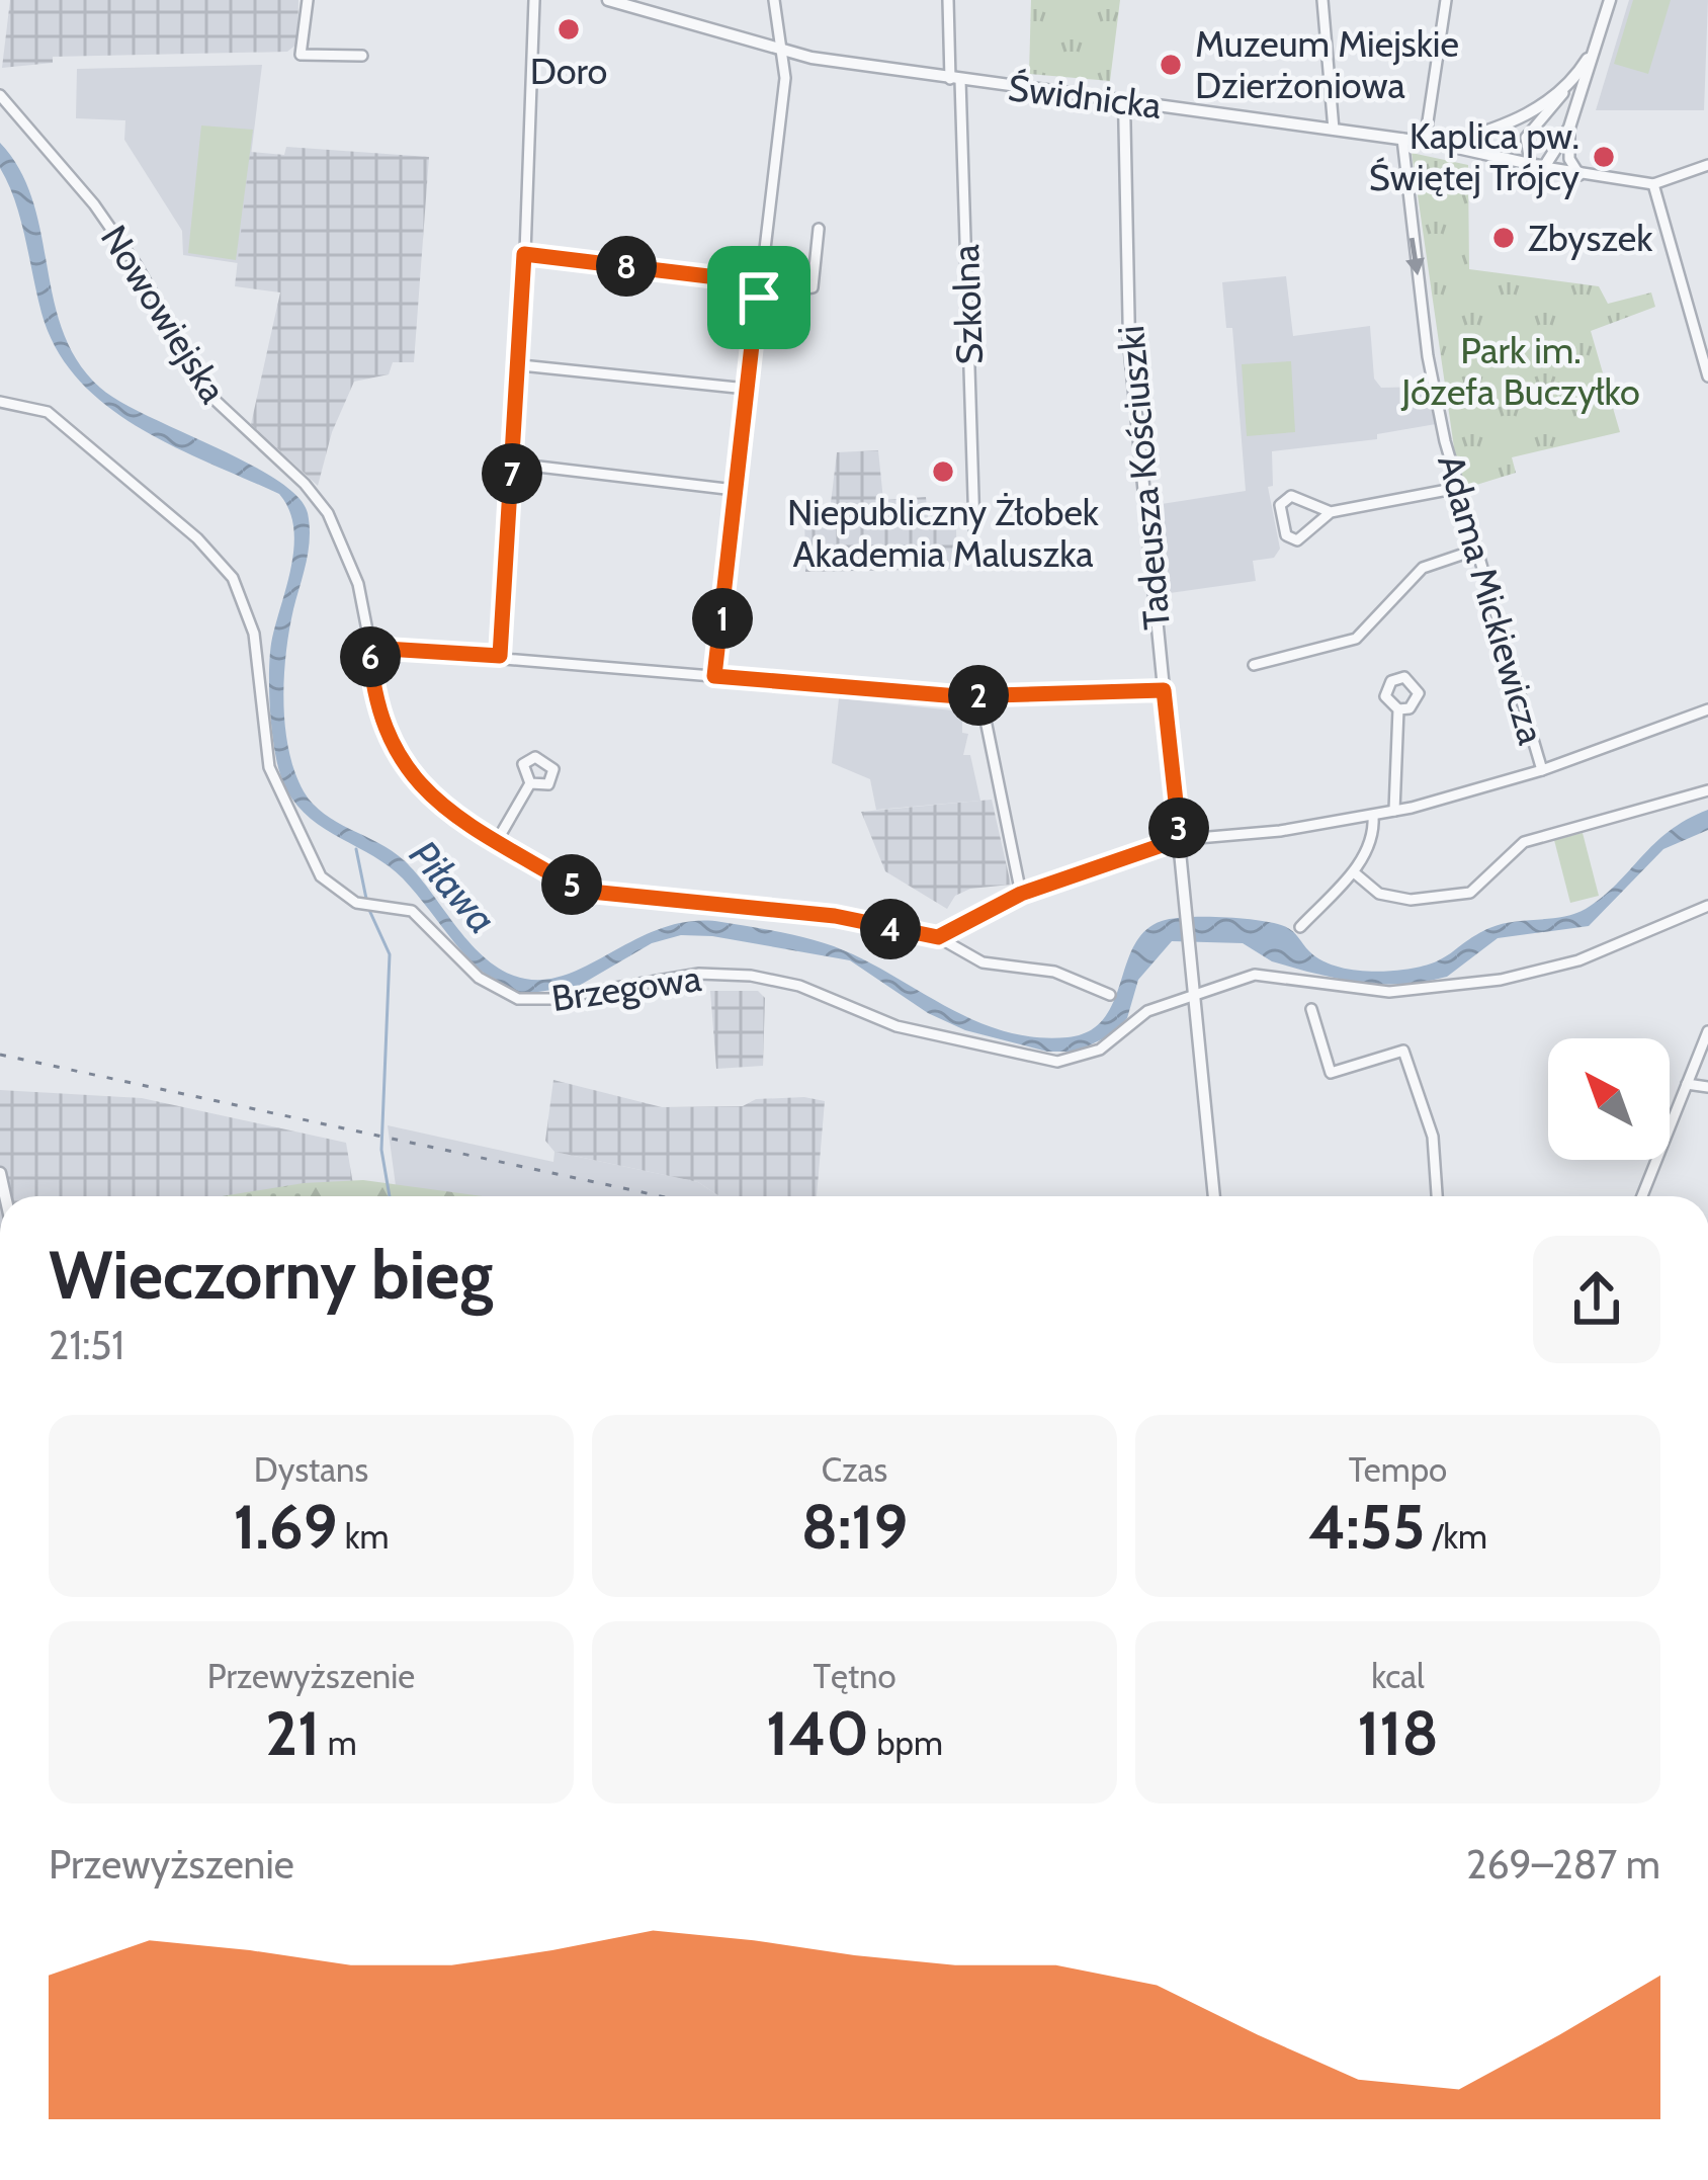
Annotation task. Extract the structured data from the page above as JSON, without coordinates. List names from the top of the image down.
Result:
{
  "streets": {
    "street": [
      "Świdnicka",
      "Szkolna",
      "Nowowiejska",
      "Tadeusza Kościuszki",
      "Adama Mickiewicza",
      "Brzegowa"
    ]
  },
  "crossings": [
    ["Świdnicka", "Szkolna"],
    ["Świdnicka", "Tadeusza Kościuszki"],
    ["Świdnicka", "Adama Mickiewicza"],
    ["Tadeusza Kościuszki", "Brzegowa"]
  ],
  "one_way": ["Adama Mickiewicza"],
  "water": ["Piława"],
  "parks": ["Park im. Józefa Buczyłko"],
  "places": [
    "Doro",
    "Muzeum Miejskie Dzierżoniowa",
    "Kaplica pw. Świętej Trójcy",
    "Zbyszek",
    "Niepubliczny Żłobek Akademia Maluszka"
  ],
  "north": "top left",
  "page": {
    "pins": [
      "8",
      "7",
      "1",
      "6",
      "2",
      "3",
      "5",
      "4"
    ],
    "heading": ["Wieczorny bieg", "21:51"],
    "stats": [
      ["Dystans", "1.69 km"],
      ["Czas", "8:19"],
      ["Tempo", "4:55 /km"],
      ["Przewyższenie", "21 m"],
      ["Tętno", "140 bpm"],
      ["kcal", "118"]
    ],
    "chart": ["Przewyższenie", "269–287 m"]
  }
}
